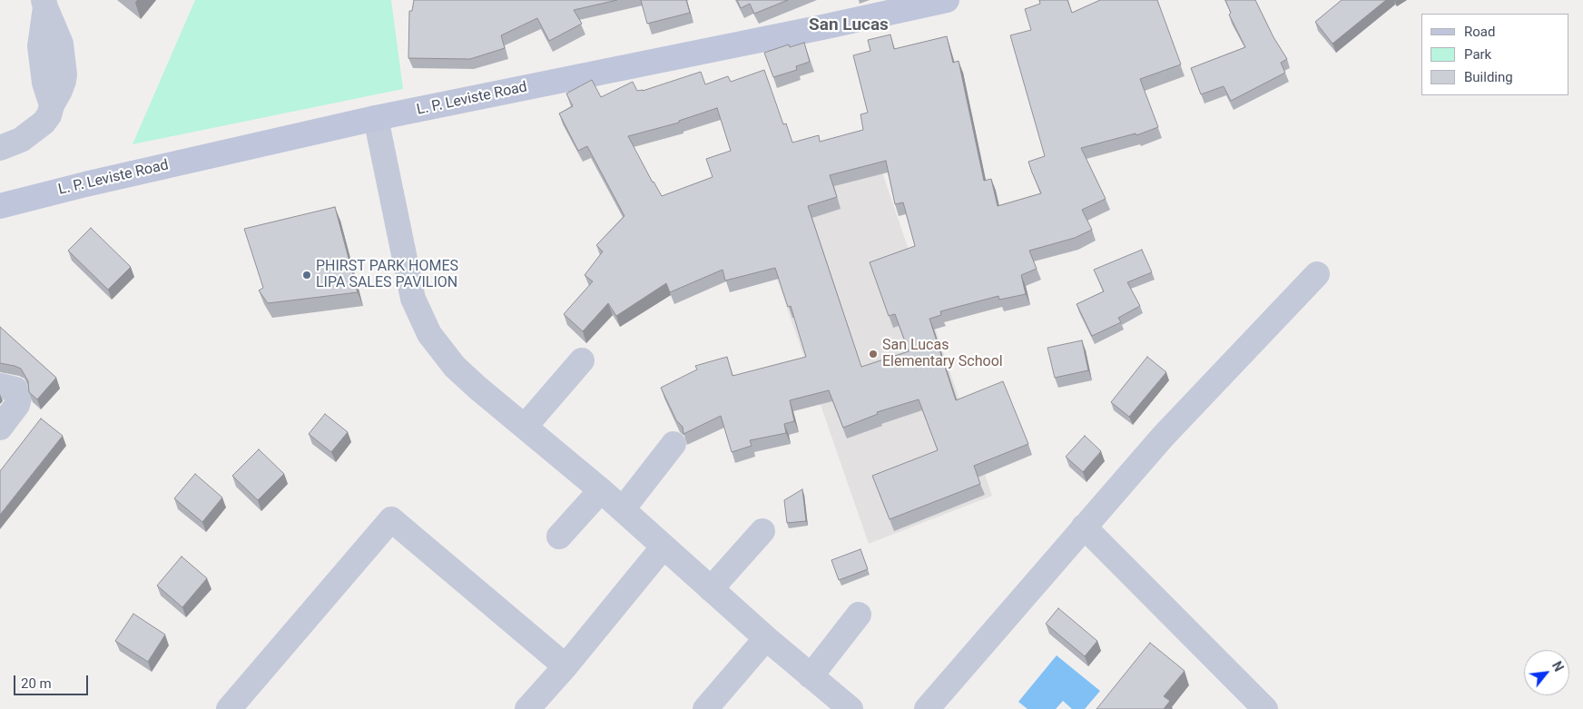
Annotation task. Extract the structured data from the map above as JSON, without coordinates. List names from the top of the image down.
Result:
{
  "streets": {
    "main road": ["L. P. Leviste Road"]
  },
  "districts": ["San Lucas"],
  "places": ["PHIRST PARK HOMES LIPA SALES PAVILION", "San Lucas Elementary School"],
  "legend": ["Road", "Park", "Building"],
  "scale_bar": "20 m",
  "north": "top right"
}
